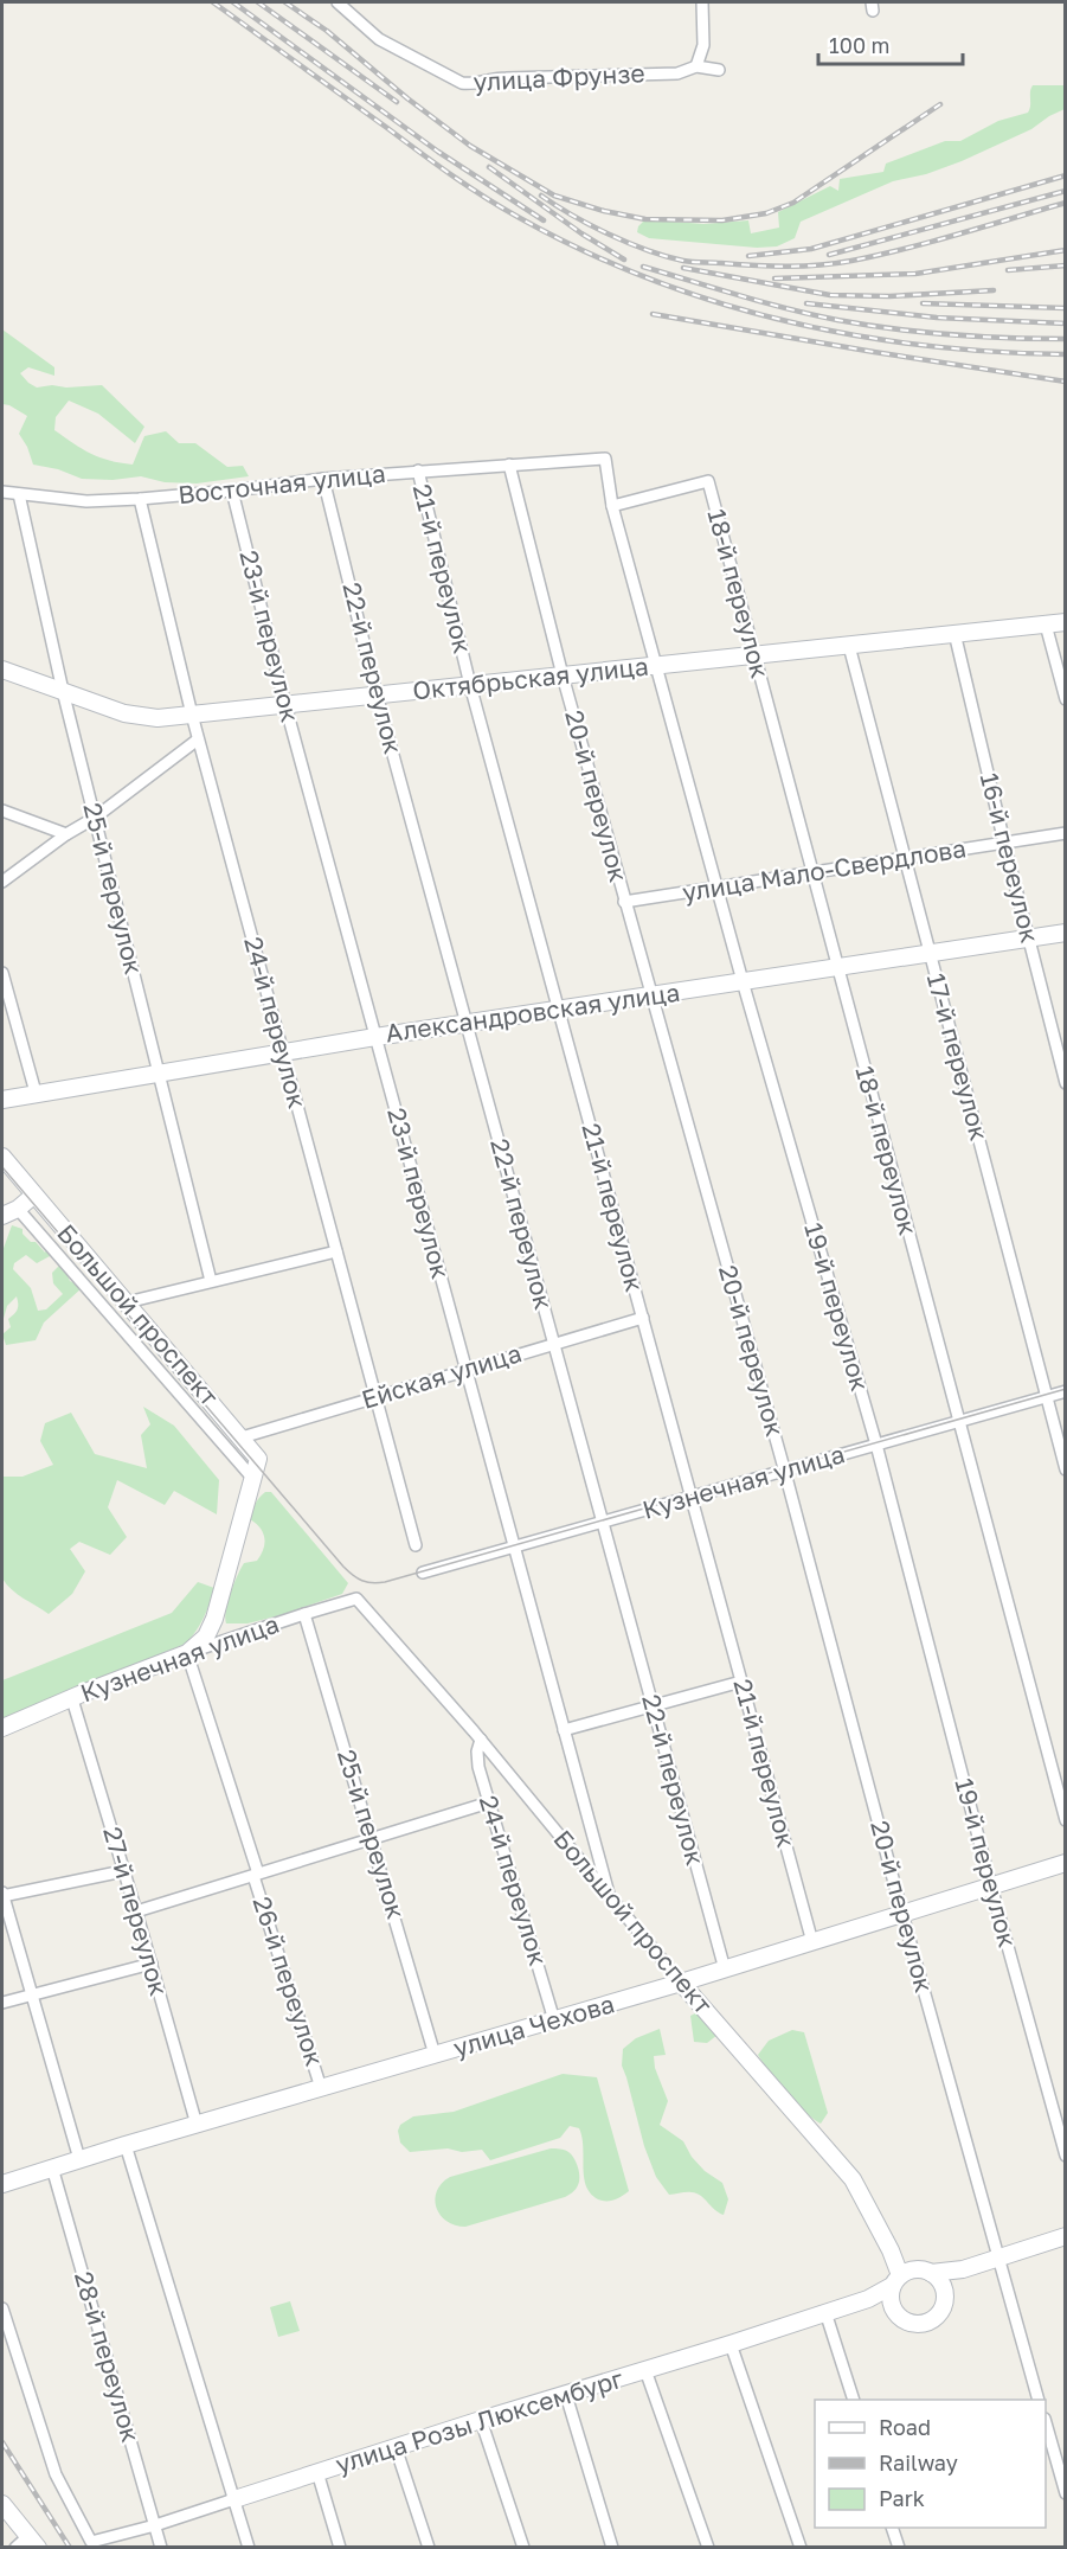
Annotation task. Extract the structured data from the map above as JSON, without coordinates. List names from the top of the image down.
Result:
{
  "streets": {
    "street": [
      "улица Фрунзе",
      "Восточная улица",
      "21-й переулок",
      "18-й переулок",
      "23-й переулок",
      "22-й переулок",
      "Октябрьская улица",
      "20-й переулок",
      "16-й переулок",
      "улица Мало-Свердлова",
      "25-й переулок",
      "Александровская улица",
      "24-й переулок",
      "17-й переулок",
      "19-й переулок",
      "Большой проспект",
      "Ейская улица",
      "Кузнечная улица",
      "27-й переулок",
      "26-й переулок",
      "улица Чехова",
      "28-й переулок",
      "улица Розы Люксембург"
    ]
  },
  "crossings": [
    ["Восточная улица", "21-й переулок"],
    ["Восточная улица", "23-й переулок"],
    ["Восточная улица", "22-й переулок"],
    ["Восточная улица", "20-й переулок"],
    ["Восточная улица", "25-й переулок"],
    ["Восточная улица", "24-й переулок"],
    ["Восточная улица", "19-й переулок"],
    ["21-й переулок", "Октябрьская улица"],
    ["21-й переулок", "Александровская улица"],
    ["21-й переулок", "Ейская улица"],
    ["21-й переулок", "Кузнечная улица"],
    ["21-й переулок", "улица Чехова"],
    ["18-й переулок", "Октябрьская улица"],
    ["18-й переулок", "улица Мало-Свердлова"],
    ["18-й переулок", "Александровская улица"],
    ["18-й переулок", "19-й переулок"],
    ["18-й переулок", "Кузнечная улица"],
    ["23-й переулок", "Октябрьская улица"],
    ["23-й переулок", "Александровская улица"],
    ["23-й переулок", "Большой проспект"],
    ["23-й переулок", "Ейская улица"],
    ["23-й переулок", "Кузнечная улица"],
    ["22-й переулок", "Октябрьская улица"],
    ["22-й переулок", "Александровская улица"],
    ["22-й переулок", "Ейская улица"],
    ["22-й переулок", "Кузнечная улица"],
    ["22-й переулок", "улица Чехова"],
    ["Октябрьская улица", "20-й переулок"],
    ["Октябрьская улица", "16-й переулок"],
    ["Октябрьская улица", "25-й переулок"],
    ["Октябрьская улица", "24-й переулок"],
    ["Октябрьская улица", "17-й переулок"],
    ["Октябрьская улица", "19-й переулок"],
    ["20-й переулок", "улица Мало-Свердлова"],
    ["20-й переулок", "Александровская улица"],
    ["20-й переулок", "Кузнечная улица"],
    ["20-й переулок", "улица Чехова"],
    ["16-й переулок", "улица Мало-Свердлова"],
    ["16-й переулок", "Александровская улица"],
    ["улица Мало-Свердлова", "17-й переулок"],
    ["улица Мало-Свердлова", "19-й переулок"],
    ["25-й переулок", "Александровская улица"],
    ["25-й переулок", "Кузнечная улица"],
    ["25-й переулок", "улица Чехова"],
    ["Александровская улица", "24-й переулок"],
    ["Александровская улица", "17-й переулок"],
    ["Александровская улица", "19-й переулок"],
    ["24-й переулок", "Большой проспект"],
    ["24-й переулок", "Ейская улица"],
    ["24-й переулок", "улица Чехова"],
    ["17-й переулок", "Кузнечная улица"],
    ["19-й переулок", "Кузнечная улица"],
    ["19-й переулок", "улица Чехова"],
    ["Большой проспект", "Ейская улица"],
    ["Большой проспект", "Кузнечная улица"],
    ["Большой проспект", "26-й переулок"],
    ["Большой проспект", "улица Чехова"],
    ["Большой проспект", "улица Розы Люксембург"],
    ["Кузнечная улица", "27-й переулок"],
    ["Кузнечная улица", "26-й переулок"],
    ["27-й переулок", "улица Чехова"],
    ["26-й переулок", "улица Чехова"],
    ["улица Чехова", "28-й переулок"],
    ["28-й переулок", "улица Розы Люксембург"]
  ],
  "legend": ["Road", "Railway", "Park"],
  "scale_bar": "100 m"
}
